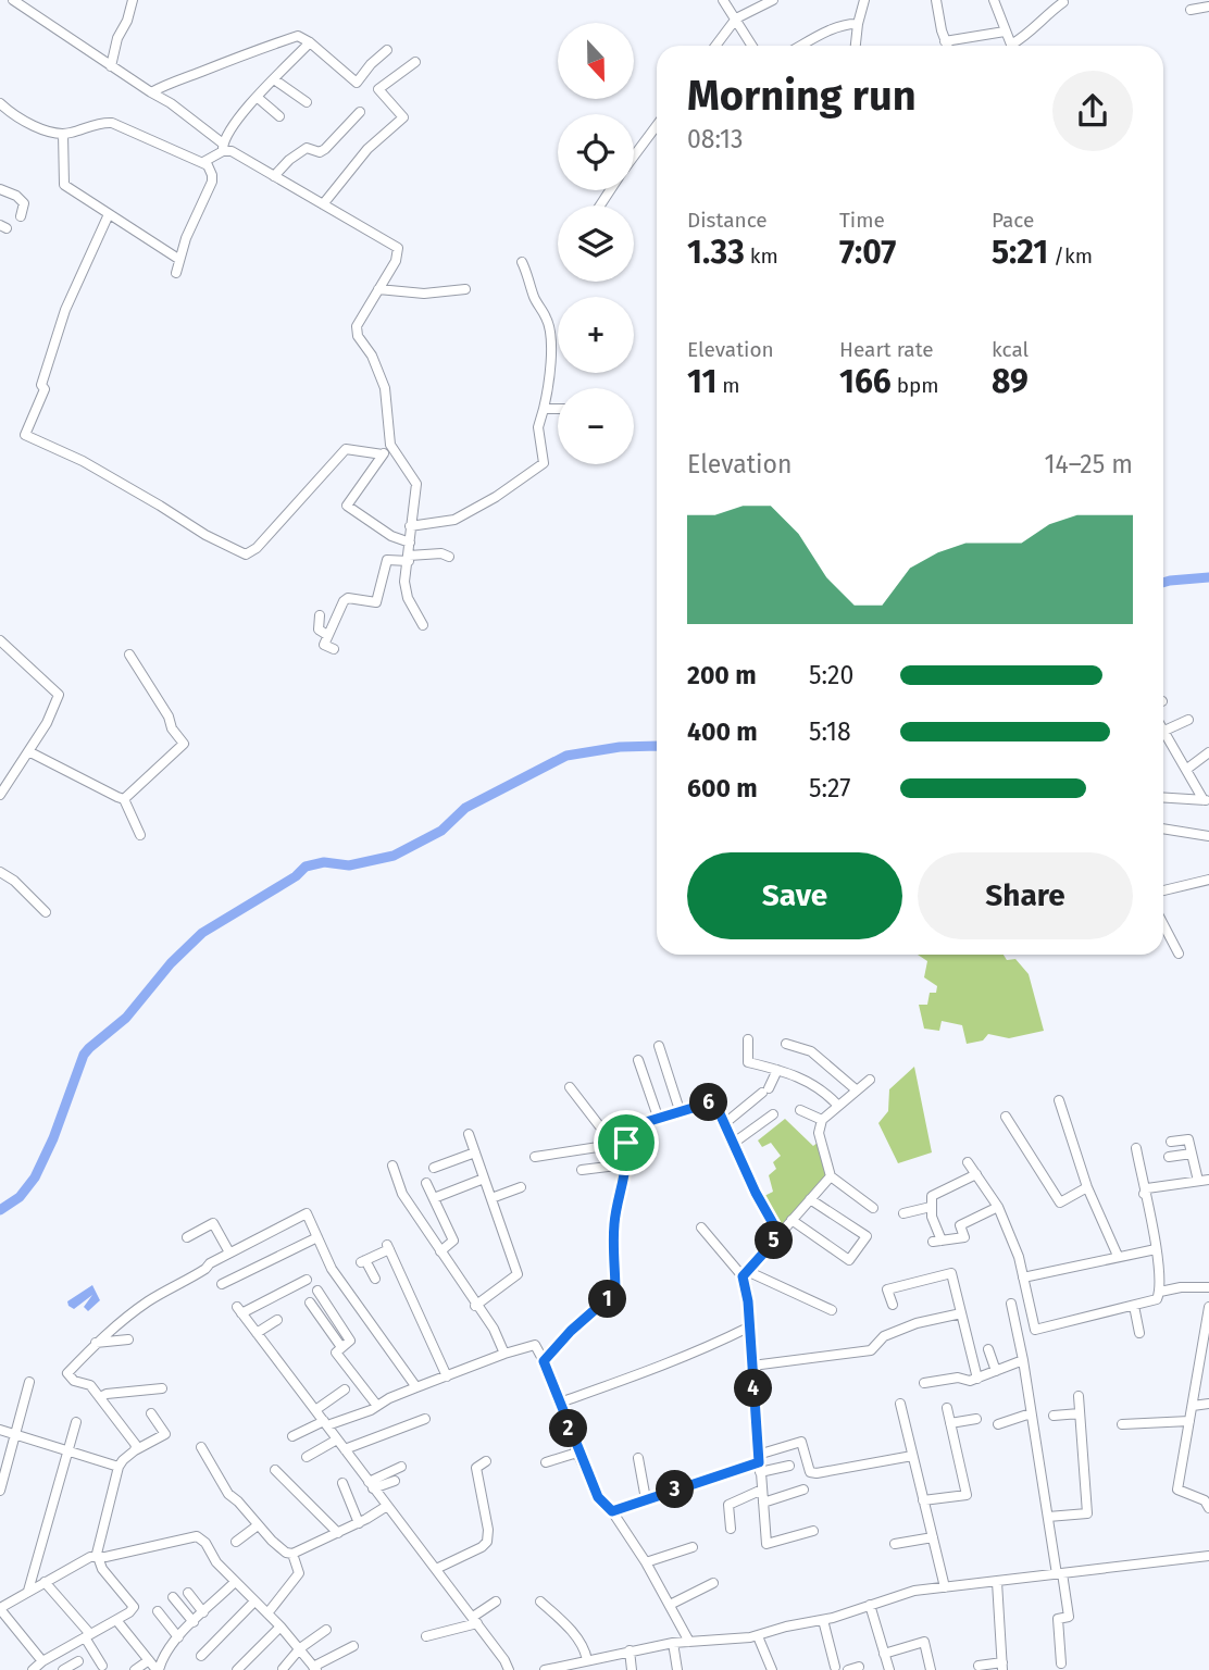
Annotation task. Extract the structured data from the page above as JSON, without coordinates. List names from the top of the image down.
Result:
{
  "north": "bottom",
  "page": {
    "map_buttons": ["+", "−"],
    "heading": ["Morning run", "08:13"],
    "stats": [
      ["Distance", "1.33 km"],
      ["Time", "7:07"],
      ["Pace", "5:21 /km"],
      ["Elevation", "11 m"],
      ["Heart rate", "166 bpm"],
      ["kcal", "89"]
    ],
    "chart": ["Elevation", "14–25 m"],
    "list": [
      {
        "name": "200 m",
        "note": "5:20"
      },
      {
        "name": "400 m",
        "note": "5:18"
      },
      {
        "name": "600 m",
        "note": "5:27"
      }
    ],
    "buttons": ["Save", "Share"],
    "pins": [
      "6",
      "5",
      "1",
      "4",
      "2",
      "3"
    ]
  }
}
